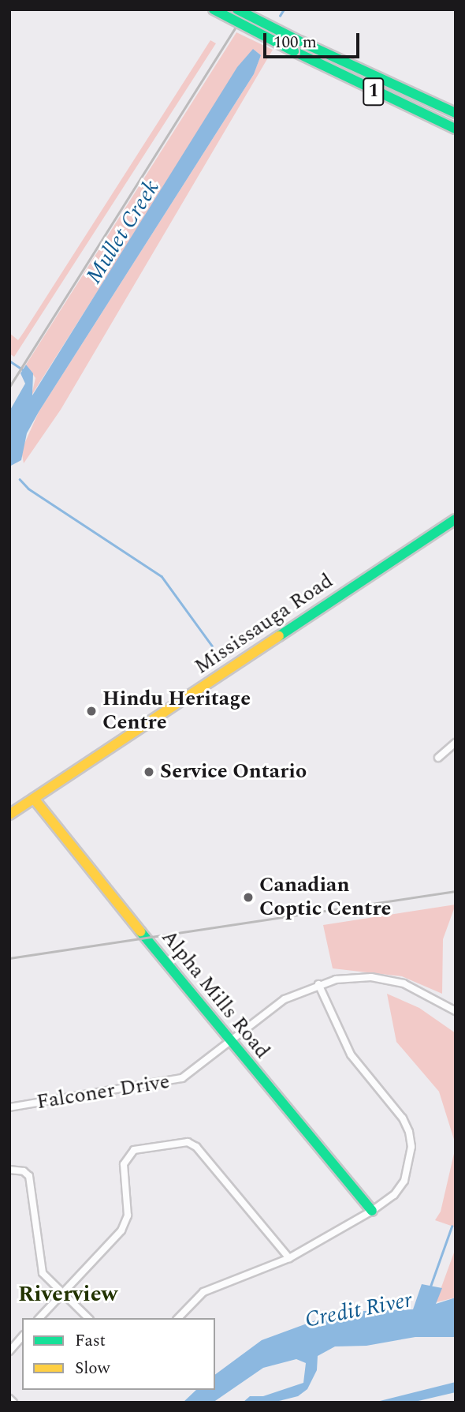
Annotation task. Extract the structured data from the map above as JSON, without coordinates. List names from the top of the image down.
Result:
{
  "streets": {
    "main road": ["1", "Mississauga Road", "Alpha Mills Road"],
    "street": ["Falconer Drive"]
  },
  "crossings": [
    ["Mississauga Road", "Alpha Mills Road"],
    ["Alpha Mills Road", "Falconer Drive"]
  ],
  "districts": ["Riverview"],
  "water": ["Mullet Creek", "Credit River"],
  "places": ["Hindu Heritage Centre", "Service Ontario", "Canadian Coptic Centre"],
  "legend": ["Fast", "Slow"],
  "scale_bar": "100 m"
}
